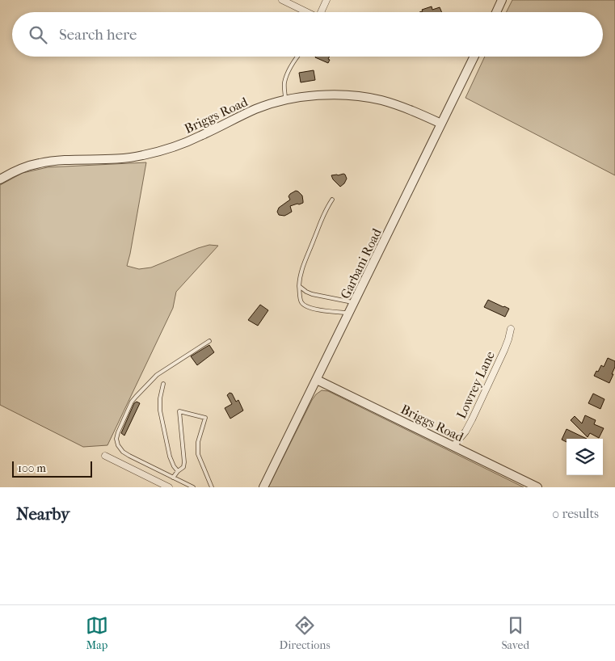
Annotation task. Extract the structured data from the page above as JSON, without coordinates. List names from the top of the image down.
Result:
{
  "streets": {
    "street": ["Briggs Road", "Garbani Road", "Lowrey Lane"]
  },
  "crossings": [
    ["Briggs Road", "Garbani Road"],
    ["Briggs Road", "Lowrey Lane"]
  ],
  "scale_bar": "100 m",
  "page": {
    "search": "Search here",
    "scale": "100 m",
    "heading": ["Nearby", "0 results"],
    "nav": ["Map", "Directions", "Saved"]
  }
}
